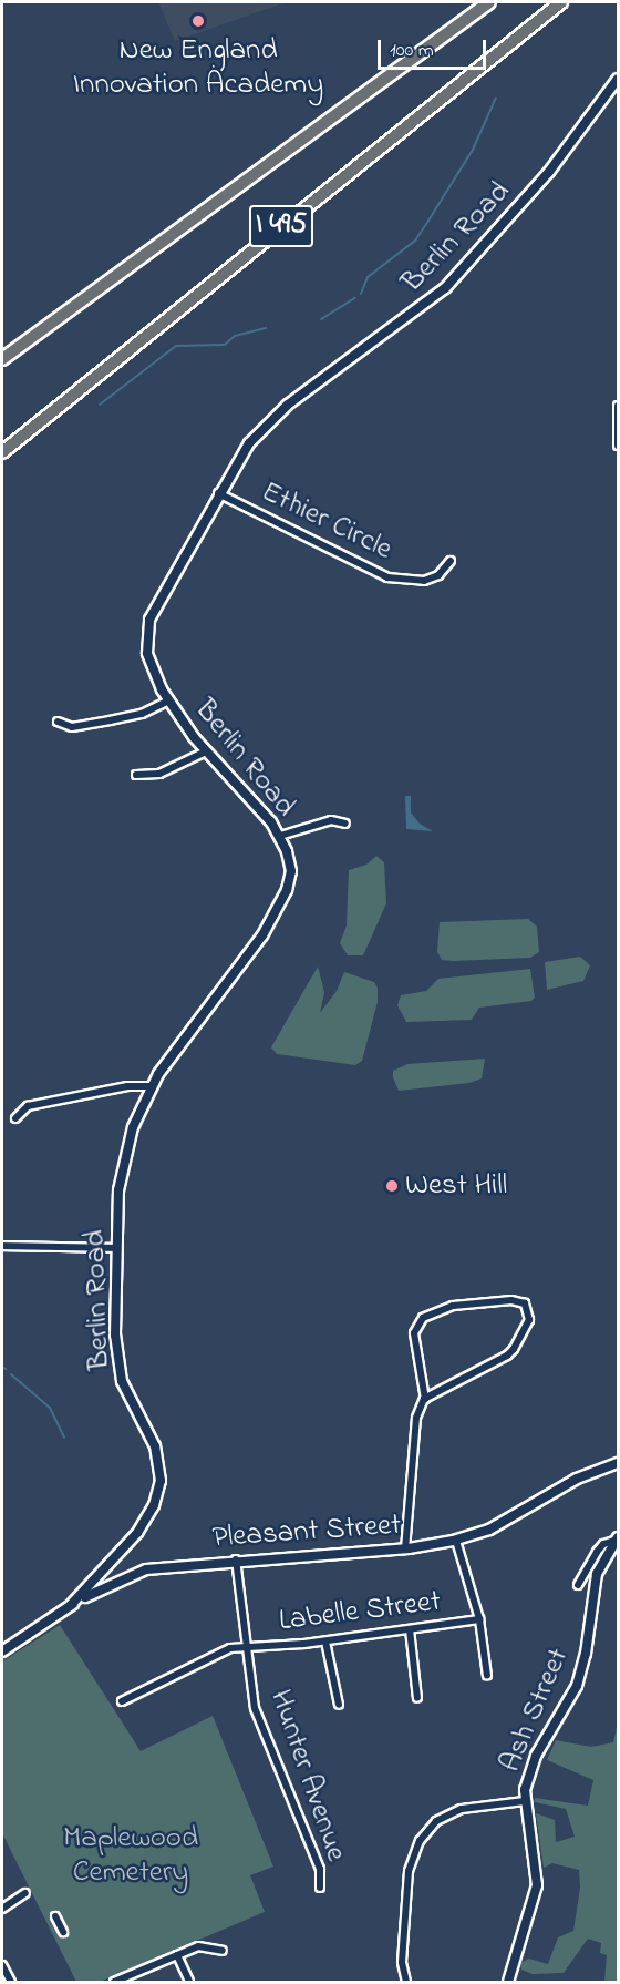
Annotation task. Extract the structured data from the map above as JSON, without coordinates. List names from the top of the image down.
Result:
{
  "streets": {
    "highway": ["I 495"],
    "street": [
      "Berlin Road",
      "Ethier Circle",
      "Pleasant Street",
      "Labelle Street",
      "Ash Street",
      "Hunter Avenue"
    ]
  },
  "crossings": [
    ["Berlin Road", "Ethier Circle"],
    ["Berlin Road", "Pleasant Street"],
    ["Pleasant Street", "Hunter Avenue"],
    ["Labelle Street", "Hunter Avenue"]
  ],
  "parks": ["Maplewood Cemetery"],
  "places": ["New England Innovation Academy", "West Hill"],
  "scale_bar": "100 m"
}
